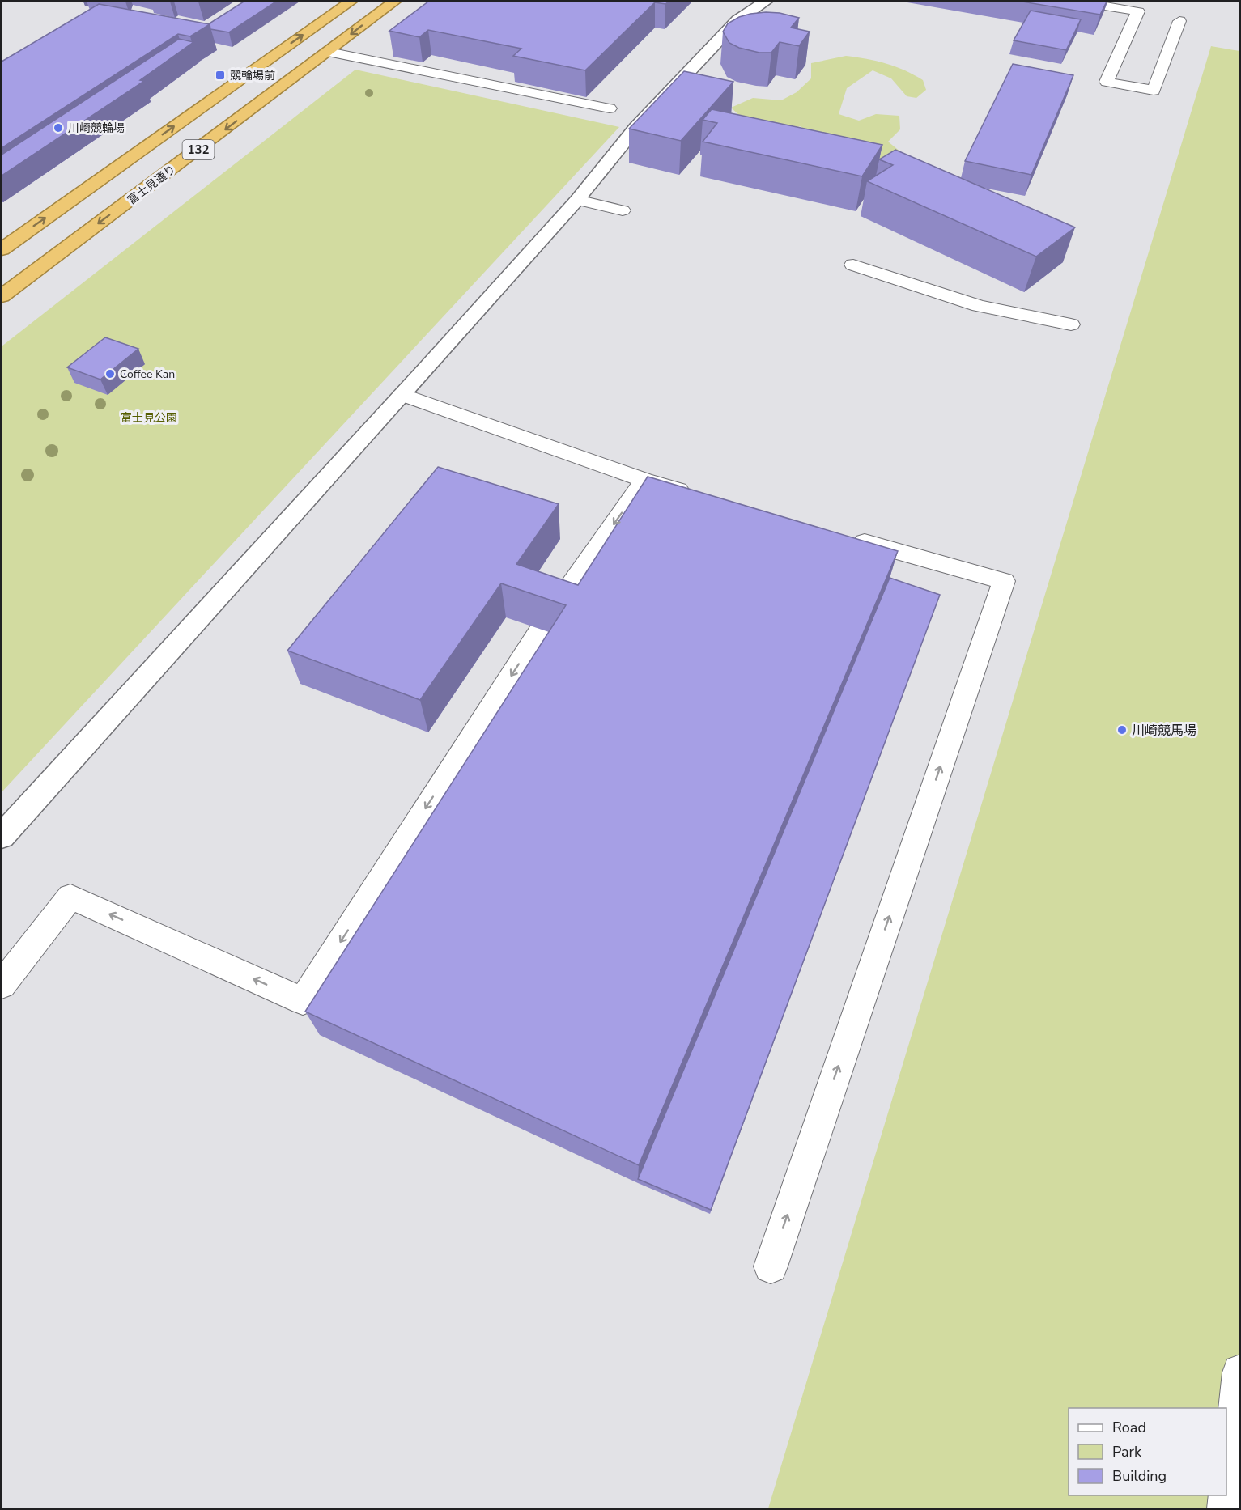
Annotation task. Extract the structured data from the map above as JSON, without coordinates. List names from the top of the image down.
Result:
{
  "streets": {
    "highway": ["132", "富士見通り"]
  },
  "parks": ["富士見公園"],
  "places": {
    "transit": ["競輪場前"],
    "other": ["川崎競輪場", "Coffee Kan", "川崎競馬場"]
  },
  "legend": ["Road", "Park", "Building"]
}
